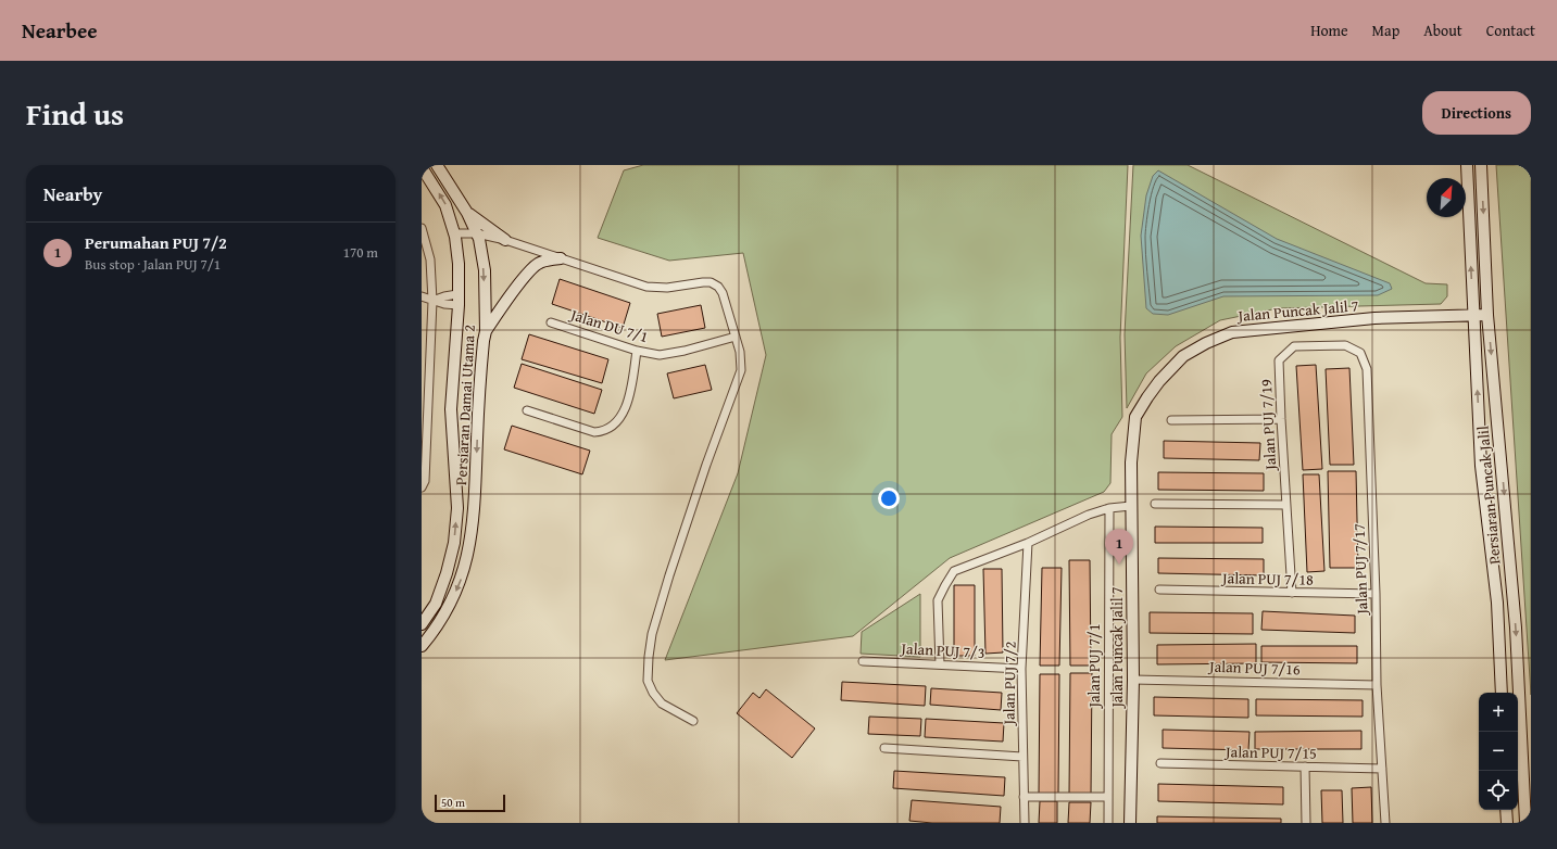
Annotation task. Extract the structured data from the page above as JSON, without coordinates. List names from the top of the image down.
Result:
{
  "streets": {
    "street": [
      "Jalan Puncak Jalil 7",
      "Jalan DU 7/1",
      "Persiaran Damai Utama 2",
      "Jalan PUJ 7/19",
      "Persiaran Puncak Jalil",
      "Jalan PUJ 7/17",
      "Jalan PUJ 7/18",
      "Jalan PUJ 7/3",
      "Jalan PUJ 7/1",
      "Jalan PUJ 7/16",
      "Jalan PUJ 7/2",
      "Jalan PUJ 7/15"
    ]
  },
  "crossings": [
    ["Jalan Puncak Jalil 7", "Persiaran Puncak Jalil"],
    ["Jalan Puncak Jalil 7", "Jalan PUJ 7/16"],
    ["Jalan PUJ 7/19", "Jalan PUJ 7/17"],
    ["Jalan PUJ 7/19", "Jalan PUJ 7/18"],
    ["Jalan PUJ 7/17", "Jalan PUJ 7/18"],
    ["Jalan PUJ 7/17", "Jalan PUJ 7/16"],
    ["Jalan PUJ 7/17", "Jalan PUJ 7/15"],
    ["Jalan PUJ 7/3", "Jalan PUJ 7/2"]
  ],
  "scale_bar": "50 m",
  "north": "top right",
  "page": {
    "header": "Nearbee",
    "nav": [
      "Home",
      "Map",
      "About",
      "Contact"
    ],
    "title": "Find us",
    "buttons": "Directions",
    "heading": "Nearby",
    "list": [
      {
        "mark": "1",
        "name": "Perumahan PUJ 7/2",
        "note": "Bus stop · Jalan PUJ 7/1",
        "value": "170 m"
      }
    ],
    "pins": "1",
    "map_buttons": ["+", "−"],
    "scale": "50 m"
  }
}
